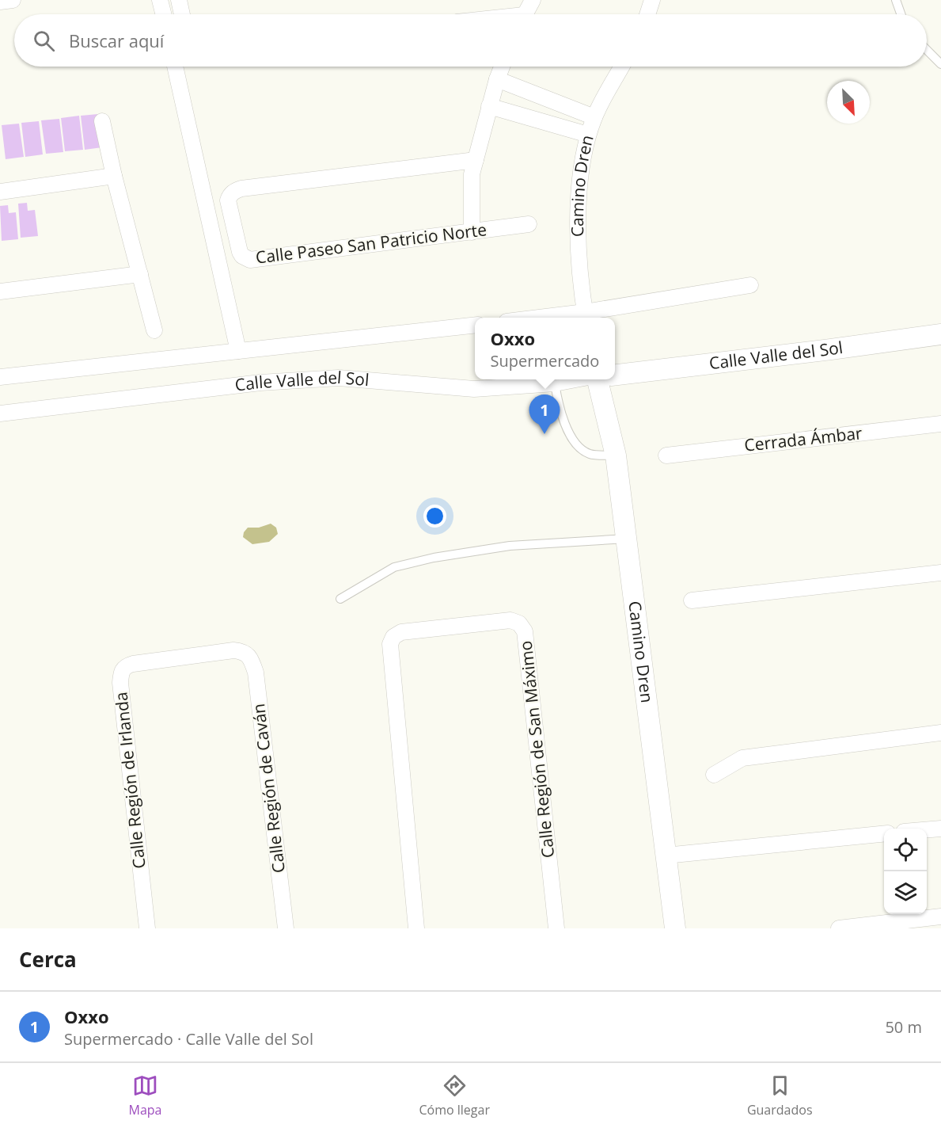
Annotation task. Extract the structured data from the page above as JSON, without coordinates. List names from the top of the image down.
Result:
{
  "streets": {
    "street": [
      "Camino Dren",
      "Calle Paseo San Patricio Norte",
      "Calle Valle del Sol",
      "Cerrada Ámbar",
      "Calle Región de San Máximo",
      "Calle Región de Irlanda",
      "Calle Región de Caván"
    ]
  },
  "crossings": [
    ["Calle Región de Irlanda", "Calle Región de Caván"]
  ],
  "north": "bottom right",
  "page": {
    "search": "Buscar aquí",
    "popup": ["Oxxo", "Supermercado"],
    "pins": "1",
    "heading": "Cerca",
    "list": [
      {
        "mark": "1",
        "name": "Oxxo",
        "note": "Supermercado · Calle Valle del Sol",
        "value": "50 m"
      }
    ],
    "nav": ["Mapa", "Cómo llegar", "Guardados"]
  }
}
